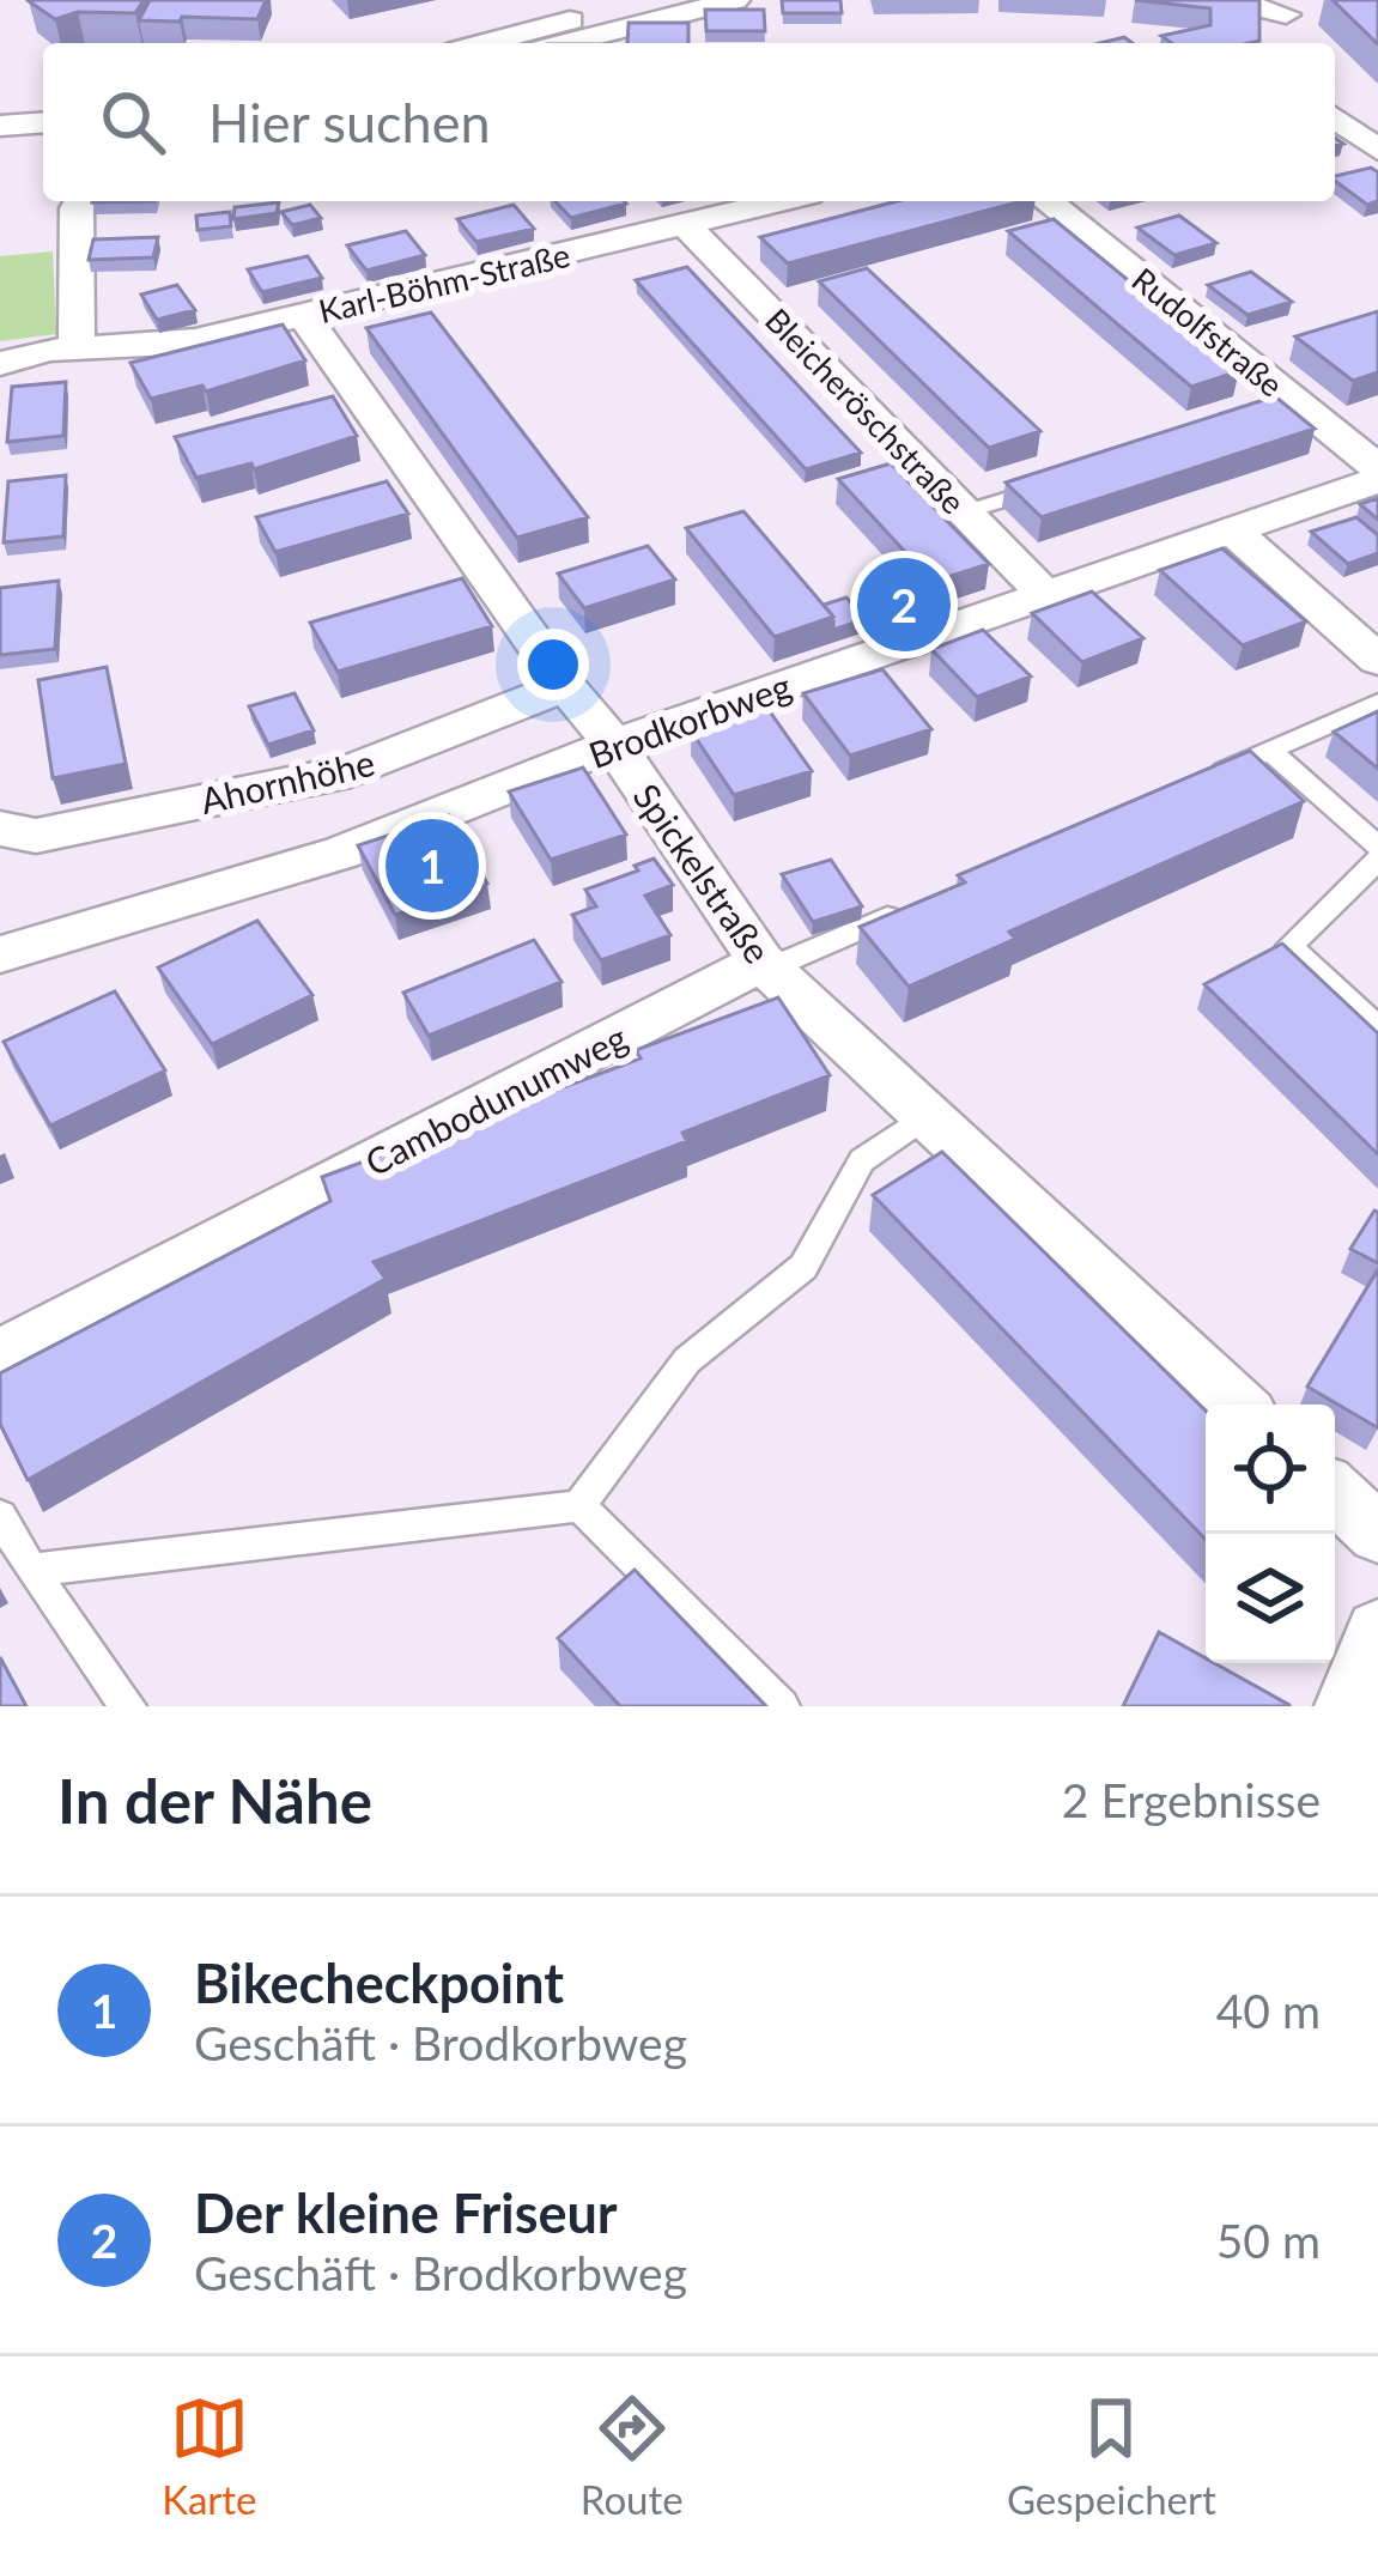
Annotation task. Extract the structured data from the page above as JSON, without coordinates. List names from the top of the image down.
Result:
{
  "streets": {
    "street": [
      "Karl-Böhm-Straße",
      "Rudolfstraße",
      "Bleicheröschstraße",
      "Brodkorbweg",
      "Ahornhöhe",
      "Spickelstraße",
      "Cambodunumweg"
    ]
  },
  "crossings": [
    ["Karl-Böhm-Straße", "Bleicheröschstraße"],
    ["Karl-Böhm-Straße", "Spickelstraße"],
    ["Bleicheröschstraße", "Brodkorbweg"],
    ["Brodkorbweg", "Spickelstraße"],
    ["Ahornhöhe", "Spickelstraße"],
    ["Spickelstraße", "Cambodunumweg"]
  ],
  "page": {
    "search": "Hier suchen",
    "pins": ["2", "1"],
    "heading": ["In der Nähe", "2 Ergebnisse"],
    "list": [
      {
        "mark": "1",
        "name": "Bikecheckpoint",
        "note": "Geschäft · Brodkorbweg",
        "value": "40 m"
      },
      {
        "mark": "2",
        "name": "Der kleine Friseur",
        "note": "Geschäft · Brodkorbweg",
        "value": "50 m"
      }
    ],
    "nav": ["Karte", "Route", "Gespeichert"]
  }
}
